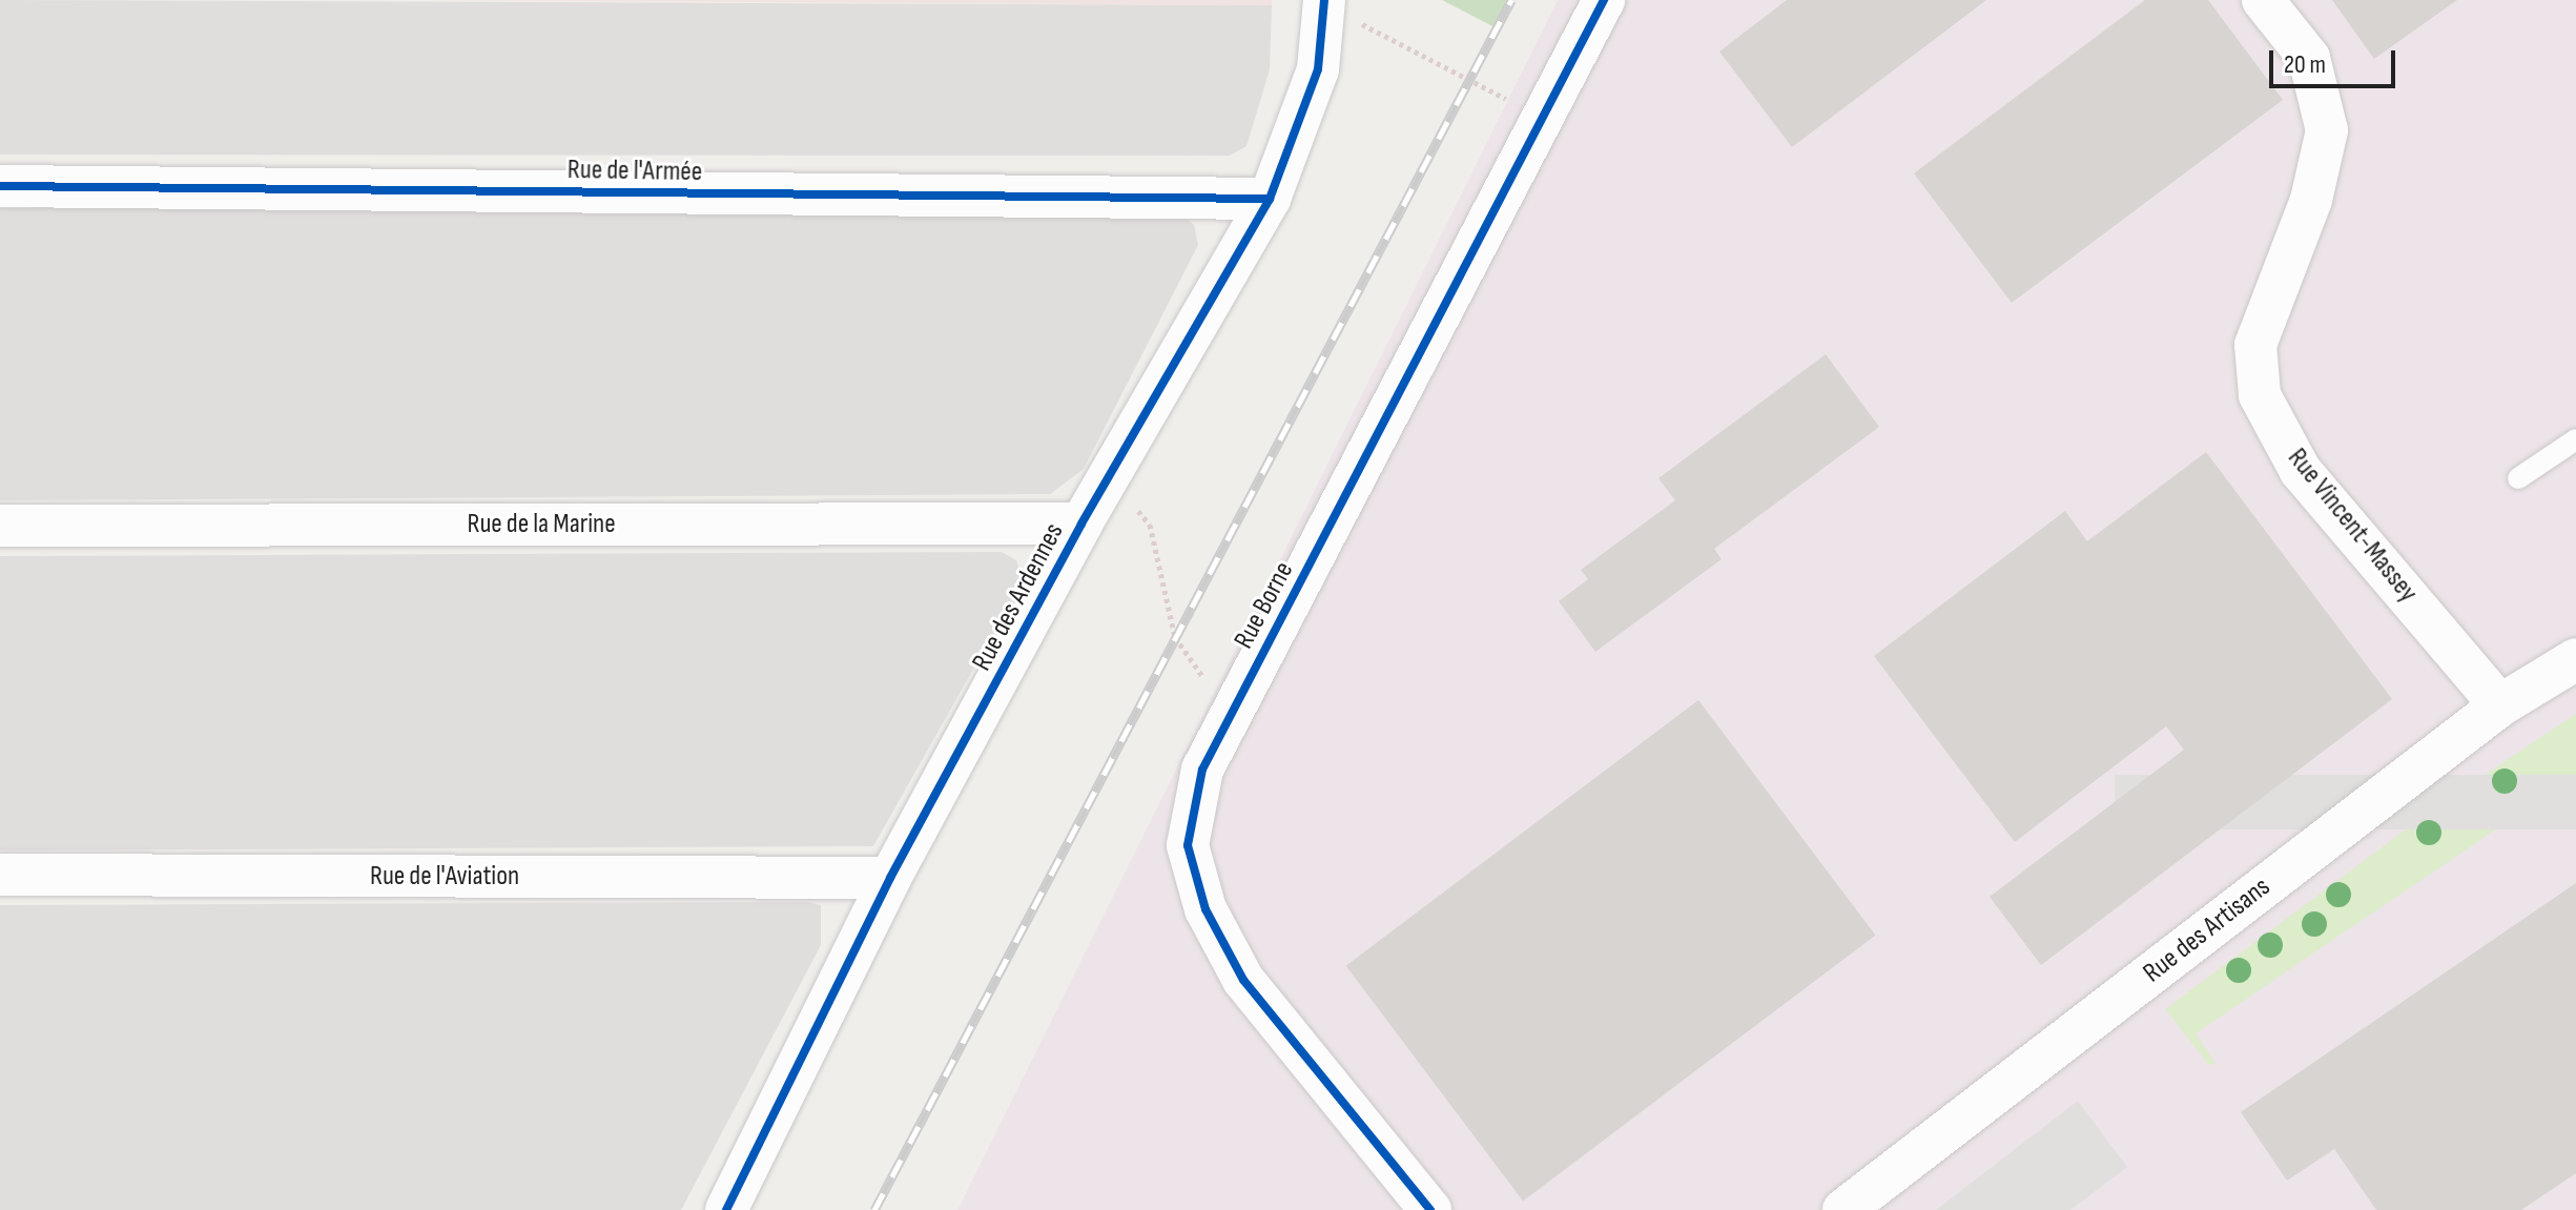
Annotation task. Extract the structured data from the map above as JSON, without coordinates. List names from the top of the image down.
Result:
{
  "streets": {
    "street": [
      "Rue de l'Armée",
      "Rue de la Marine",
      "Rue Vincent-Massey",
      "Rue des Ardennes",
      "Rue Borne",
      "Rue de l'Aviation",
      "Rue des Artisans"
    ]
  },
  "crossings": [
    ["Rue de l'Armée", "Rue des Ardennes"],
    ["Rue de la Marine", "Rue des Ardennes"],
    ["Rue Vincent-Massey", "Rue des Artisans"],
    ["Rue des Ardennes", "Rue de l'Aviation"]
  ],
  "scale_bar": "20 m"
}
